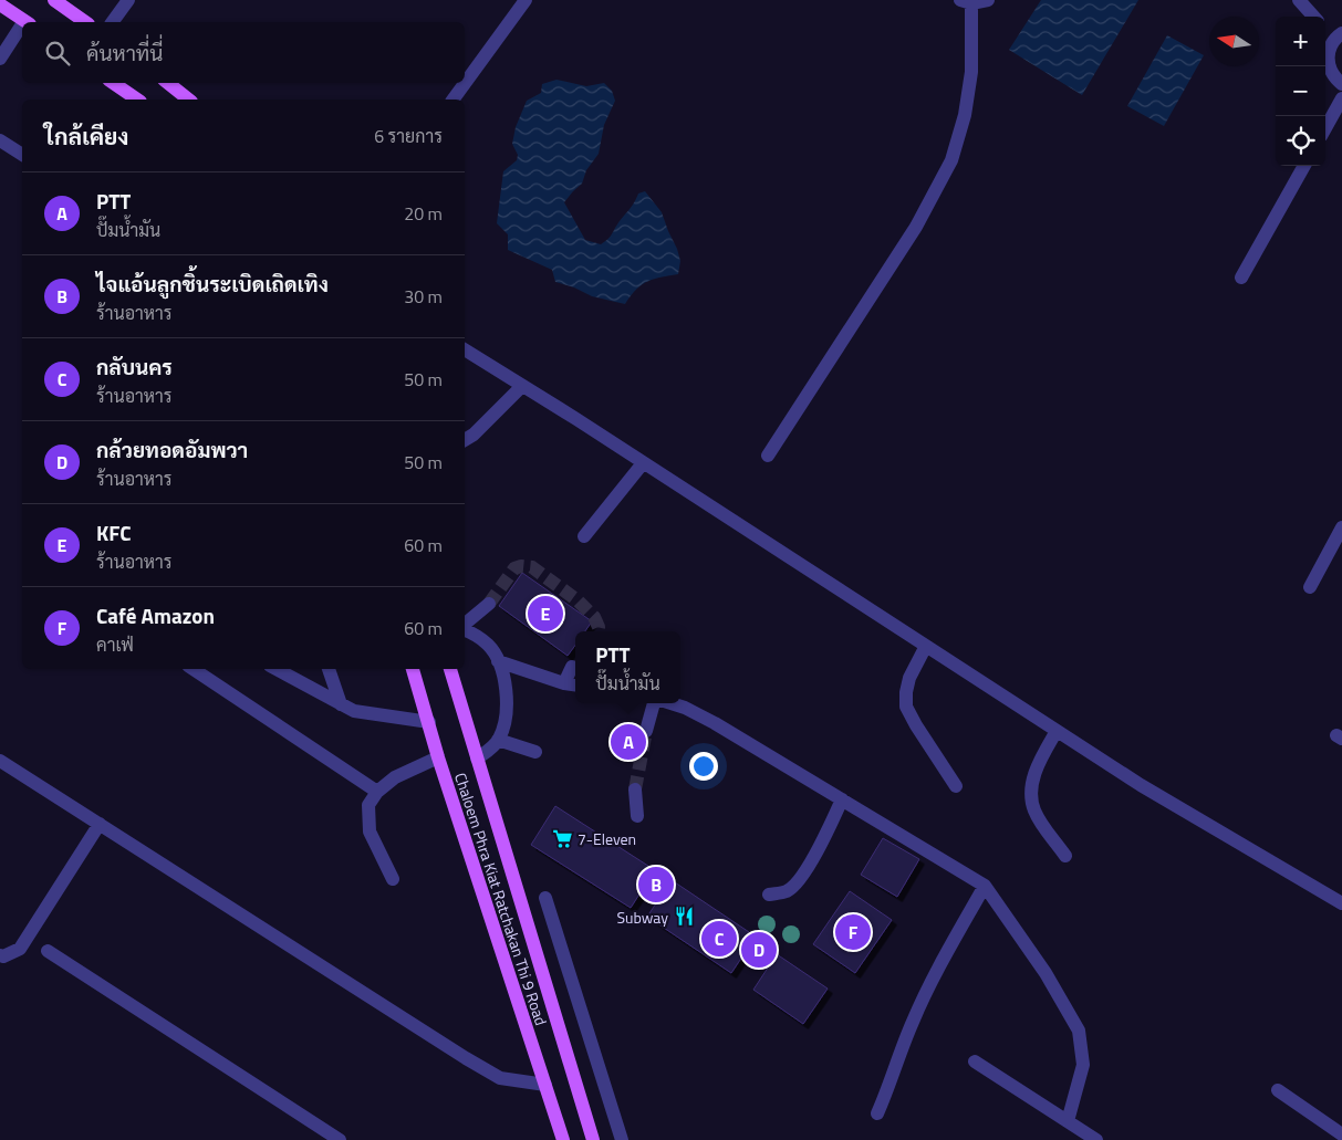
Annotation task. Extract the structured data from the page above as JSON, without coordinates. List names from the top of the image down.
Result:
{
  "streets": {
    "main road": ["Chaloem Phra Kiat Ratchakan Thi 9 Road"]
  },
  "places": {
    "supermarket": ["7-Eleven"],
    "restaurant": ["Subway"]
  },
  "north": "left",
  "page": {
    "map_buttons": ["+", "−"],
    "search": "ค้นหาที่นี่",
    "heading": ["ใกล้เคียง", "6 รายการ"],
    "list": [
      {
        "mark": "A",
        "name": "PTT",
        "note": "ปั๊มน้ำมัน",
        "value": "20 m"
      },
      {
        "mark": "B",
        "name": "ไจแอ้นลูกชิ้นระเบิดเถิดเทิง",
        "note": "ร้านอาหาร",
        "value": "30 m"
      },
      {
        "mark": "C",
        "name": "กลับนคร",
        "note": "ร้านอาหาร",
        "value": "50 m"
      },
      {
        "mark": "D",
        "name": "กล้วยทอดอัมพวา",
        "note": "ร้านอาหาร",
        "value": "50 m"
      },
      {
        "mark": "E",
        "name": "KFC",
        "note": "ร้านอาหาร",
        "value": "60 m"
      },
      {
        "mark": "F",
        "name": "Café Amazon",
        "note": "คาเฟ่",
        "value": "60 m"
      }
    ],
    "pins": [
      "E",
      "A",
      "B",
      "F",
      "C",
      "D"
    ],
    "popup": ["PTT", "ปั๊มน้ำมัน"]
  }
}
